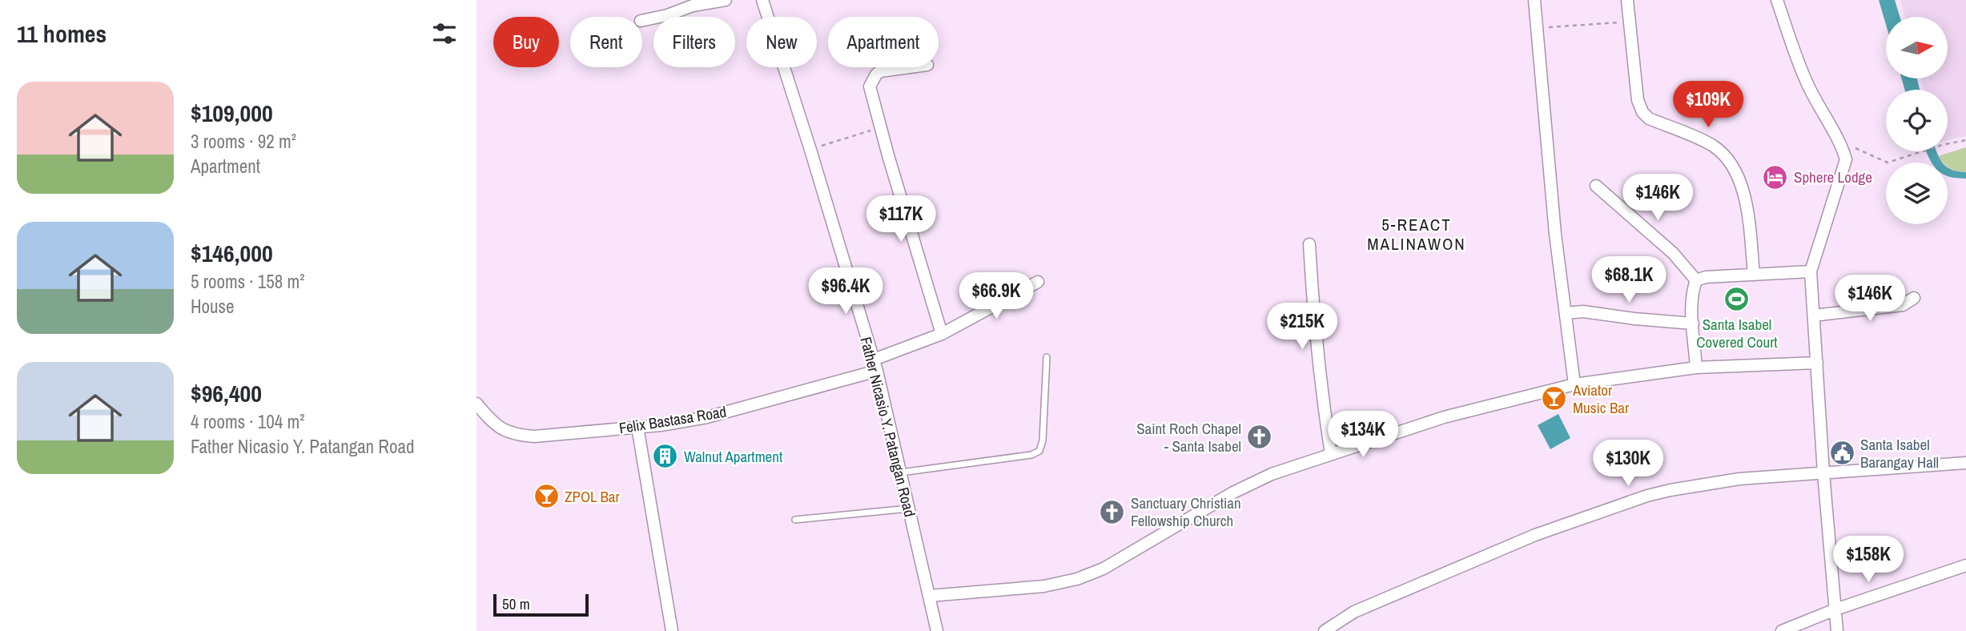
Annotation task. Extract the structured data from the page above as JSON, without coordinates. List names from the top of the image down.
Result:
{
  "streets": {
    "street": ["Felix Bastasa Road", "Father Nicasio Y. Patangan Road"]
  },
  "crossings": [
    ["Felix Bastasa Road", "Father Nicasio Y. Patangan Road"]
  ],
  "districts": ["5-REACT MALINAWON"],
  "places": {
    "hotel": ["Sphere Lodge"],
    "sports": ["Santa Isabel Covered Court"],
    "bar": ["Aviator Music Bar", "ZPOL Bar"],
    "church": ["Saint Roch Chapel - Santa Isabel", "Sanctuary Christian Fellowship Church"],
    "public building": ["Santa Isabel Barangay Hall"],
    "building": ["Walnut Apartment"]
  },
  "scale_bar": "50 m",
  "north": "right",
  "page": {
    "heading": "11 homes",
    "chip": [
      "Buy",
      "Rent",
      "Filters",
      "New",
      "Apartment"
    ],
    "list": [
      {
        "name": "$109,000",
        "note": "3 rooms · 92 m² · Apartment"
      },
      {
        "name": "$146,000",
        "note": "5 rooms · 158 m² · House"
      },
      {
        "name": "$96,400",
        "note": "4 rooms · 104 m² · Father Nicasio Y. Patangan Road"
      }
    ],
    "price": [
      "$109K",
      "$146K",
      "$117K",
      "$68.1K",
      "$96.4K",
      "$66.9K",
      "$146K",
      "$215K",
      "$134K",
      "$130K",
      "$158K"
    ],
    "scale": "50 m"
  }
}
